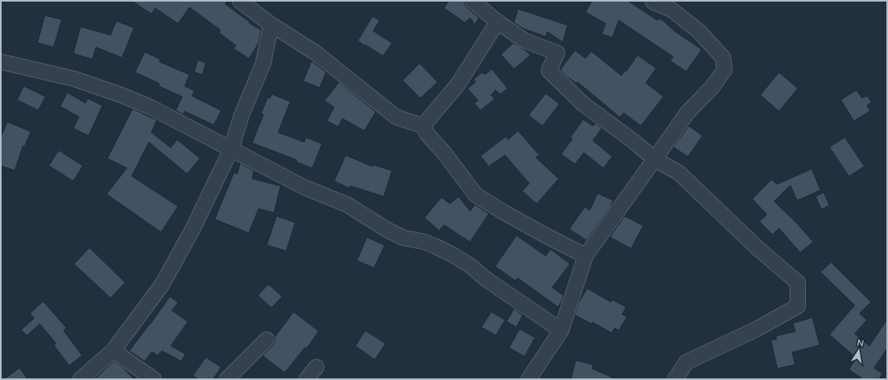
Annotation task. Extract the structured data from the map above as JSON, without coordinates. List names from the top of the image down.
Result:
{
  "north": "top"
}
